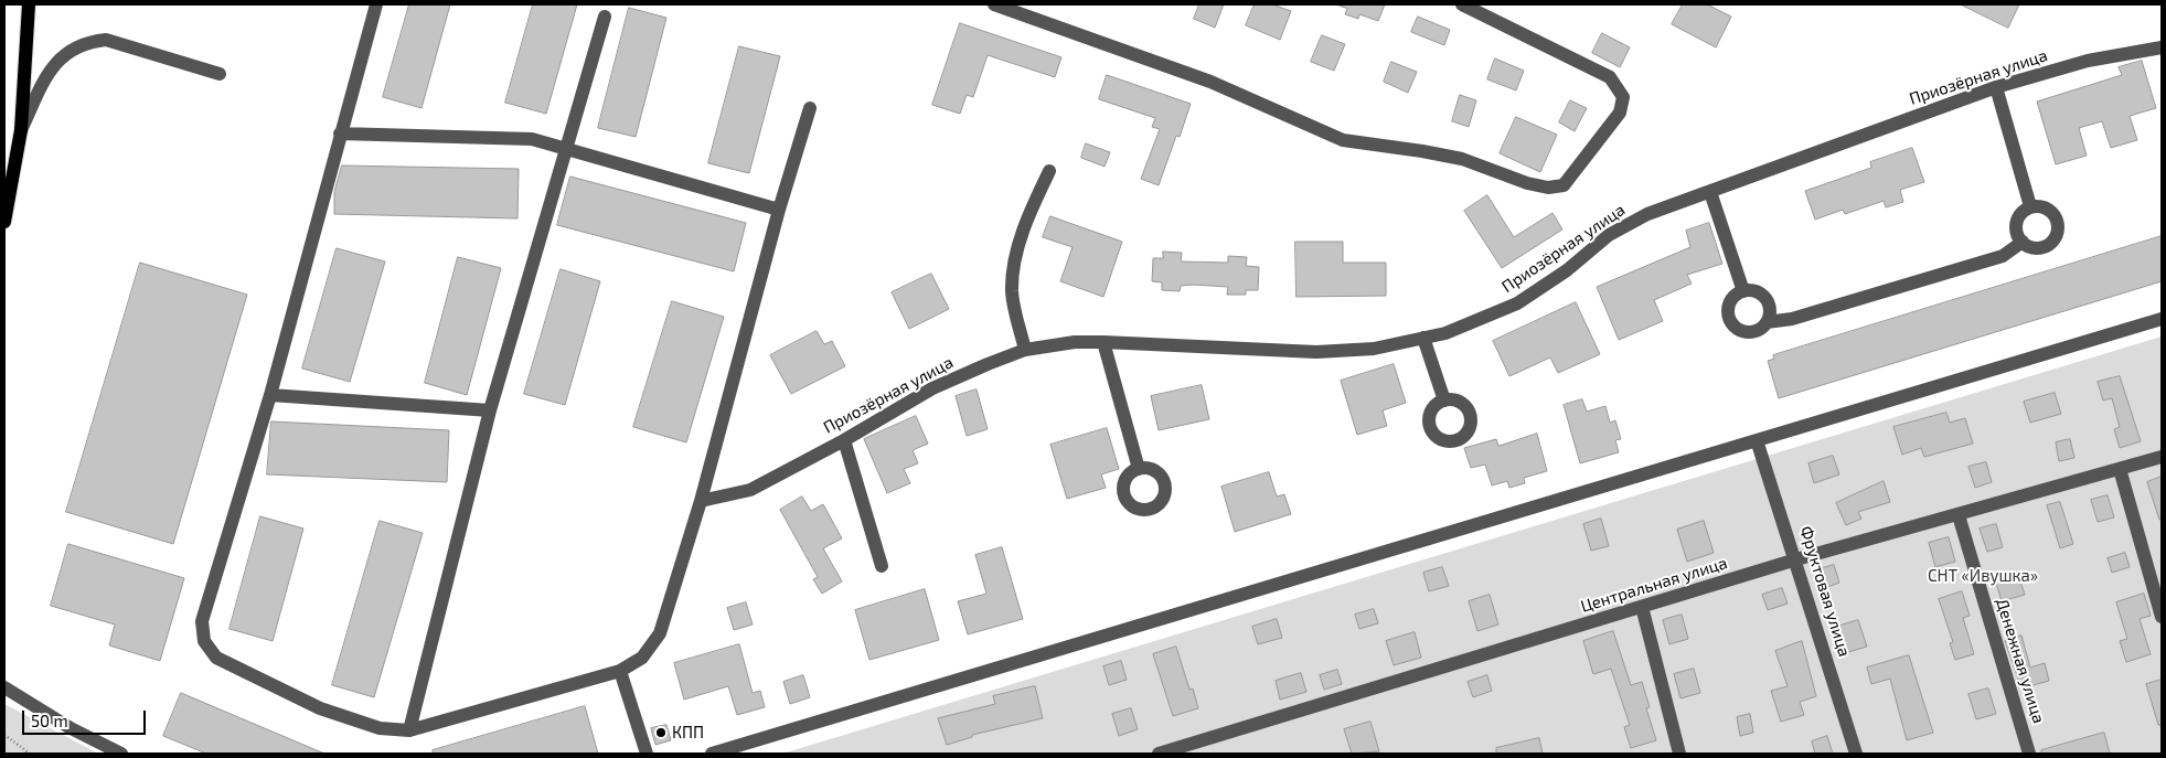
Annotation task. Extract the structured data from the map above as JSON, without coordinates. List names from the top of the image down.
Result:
{
  "streets": {
    "street": [
      "Приозёрная улица",
      "Центральная улица",
      "Фруктовая улица",
      "Денежная улица"
    ]
  },
  "crossings": [
    ["Центральная улица", "Фруктовая улица"],
    ["Центральная улица", "Денежная улица"]
  ],
  "parks": ["СНТ «Ивушка»"],
  "places": ["КПП"],
  "scale_bar": "50 m"
}
